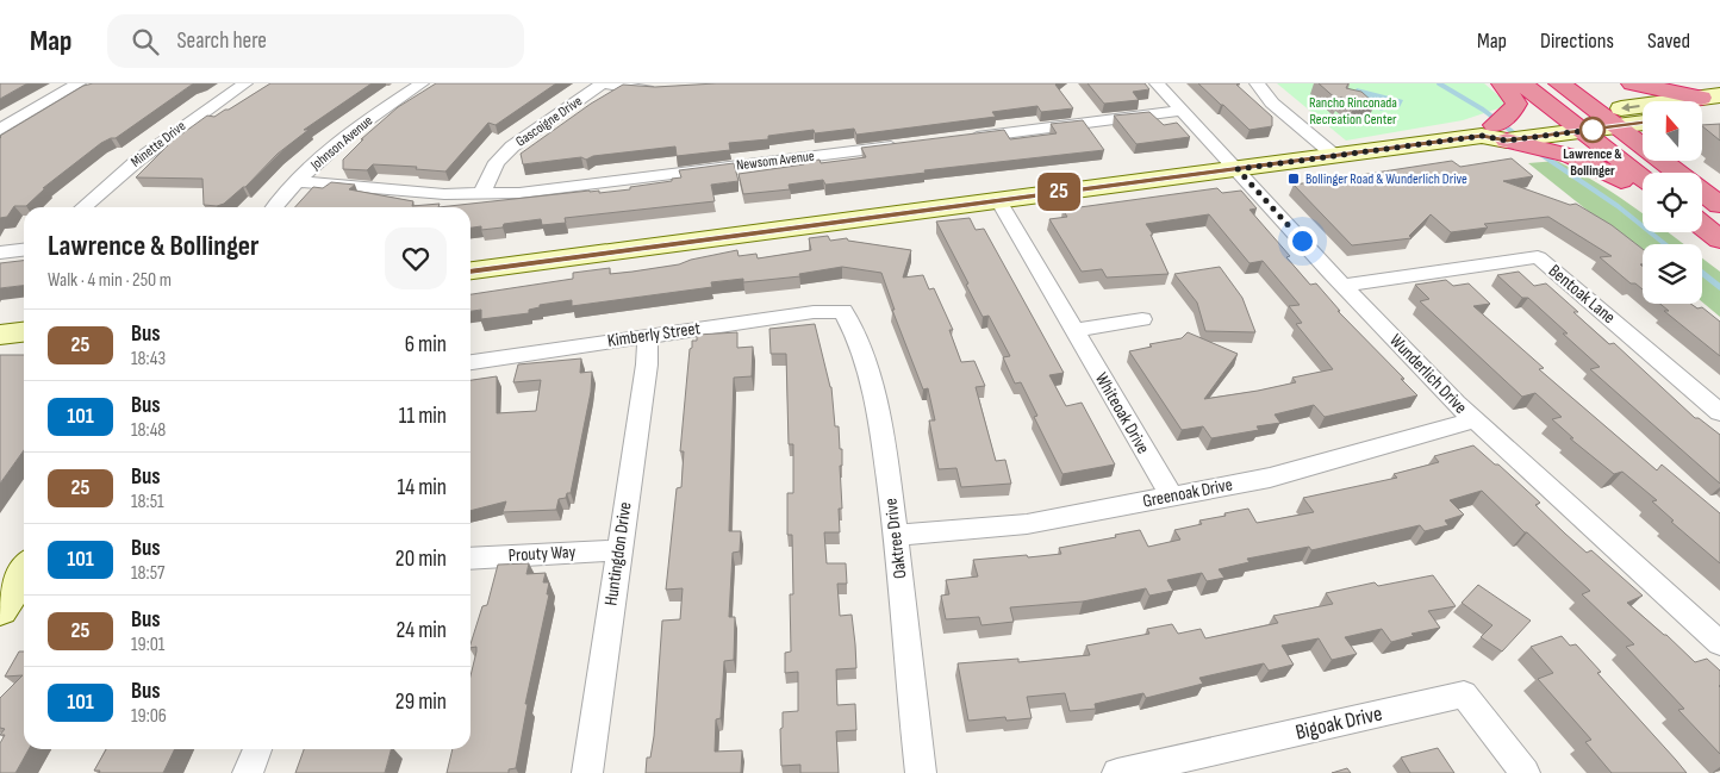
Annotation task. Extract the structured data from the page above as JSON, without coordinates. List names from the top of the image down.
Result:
{
  "streets": {
    "street": [
      "Gascoigne Drive",
      "Johnson Avenue",
      "Minette Drive",
      "Newsom Avenue",
      "Bentoak Lane",
      "Kimberly Street",
      "Wunderlich Drive",
      "Whiteoak Drive",
      "Greenoak Drive",
      "Oaktree Drive",
      "Prouty Way",
      "Huntingdon Drive",
      "Bigoak Drive"
    ]
  },
  "crossings": [
    ["Gascoigne Drive", "Newsom Avenue"],
    ["Johnson Avenue", "Newsom Avenue"],
    ["Bentoak Lane", "Wunderlich Drive"],
    ["Kimberly Street", "Oaktree Drive"],
    ["Kimberly Street", "Huntingdon Drive"],
    ["Wunderlich Drive", "Greenoak Drive"],
    ["Whiteoak Drive", "Greenoak Drive"],
    ["Greenoak Drive", "Oaktree Drive"],
    ["Prouty Way", "Huntingdon Drive"]
  ],
  "parks": ["Rancho Rinconada Recreation Center"],
  "places": {
    "other": ["Lawrence & Bollinger"],
    "transit": ["Bollinger Road & Wunderlich Drive"]
  },
  "lines": ["bus line 25"],
  "north": "top",
  "page": {
    "header": "Map",
    "search": "Search here",
    "nav": ["Map", "Directions", "Saved"],
    "on_map": "25",
    "heading": ["Lawrence & Bollinger", "Walk · 4 min · 250 m"],
    "list": [
      {
        "mark": "25",
        "name": "Bus",
        "note": "18:43",
        "value": "6 min"
      },
      {
        "mark": "101",
        "name": "Bus",
        "note": "18:48",
        "value": "11 min"
      },
      {
        "mark": "25",
        "name": "Bus",
        "note": "18:51",
        "value": "14 min"
      },
      {
        "mark": "101",
        "name": "Bus",
        "note": "18:57",
        "value": "20 min"
      },
      {
        "mark": "25",
        "name": "Bus",
        "note": "19:01",
        "value": "24 min"
      },
      {
        "mark": "101",
        "name": "Bus",
        "note": "19:06",
        "value": "29 min"
      }
    ]
  }
}
